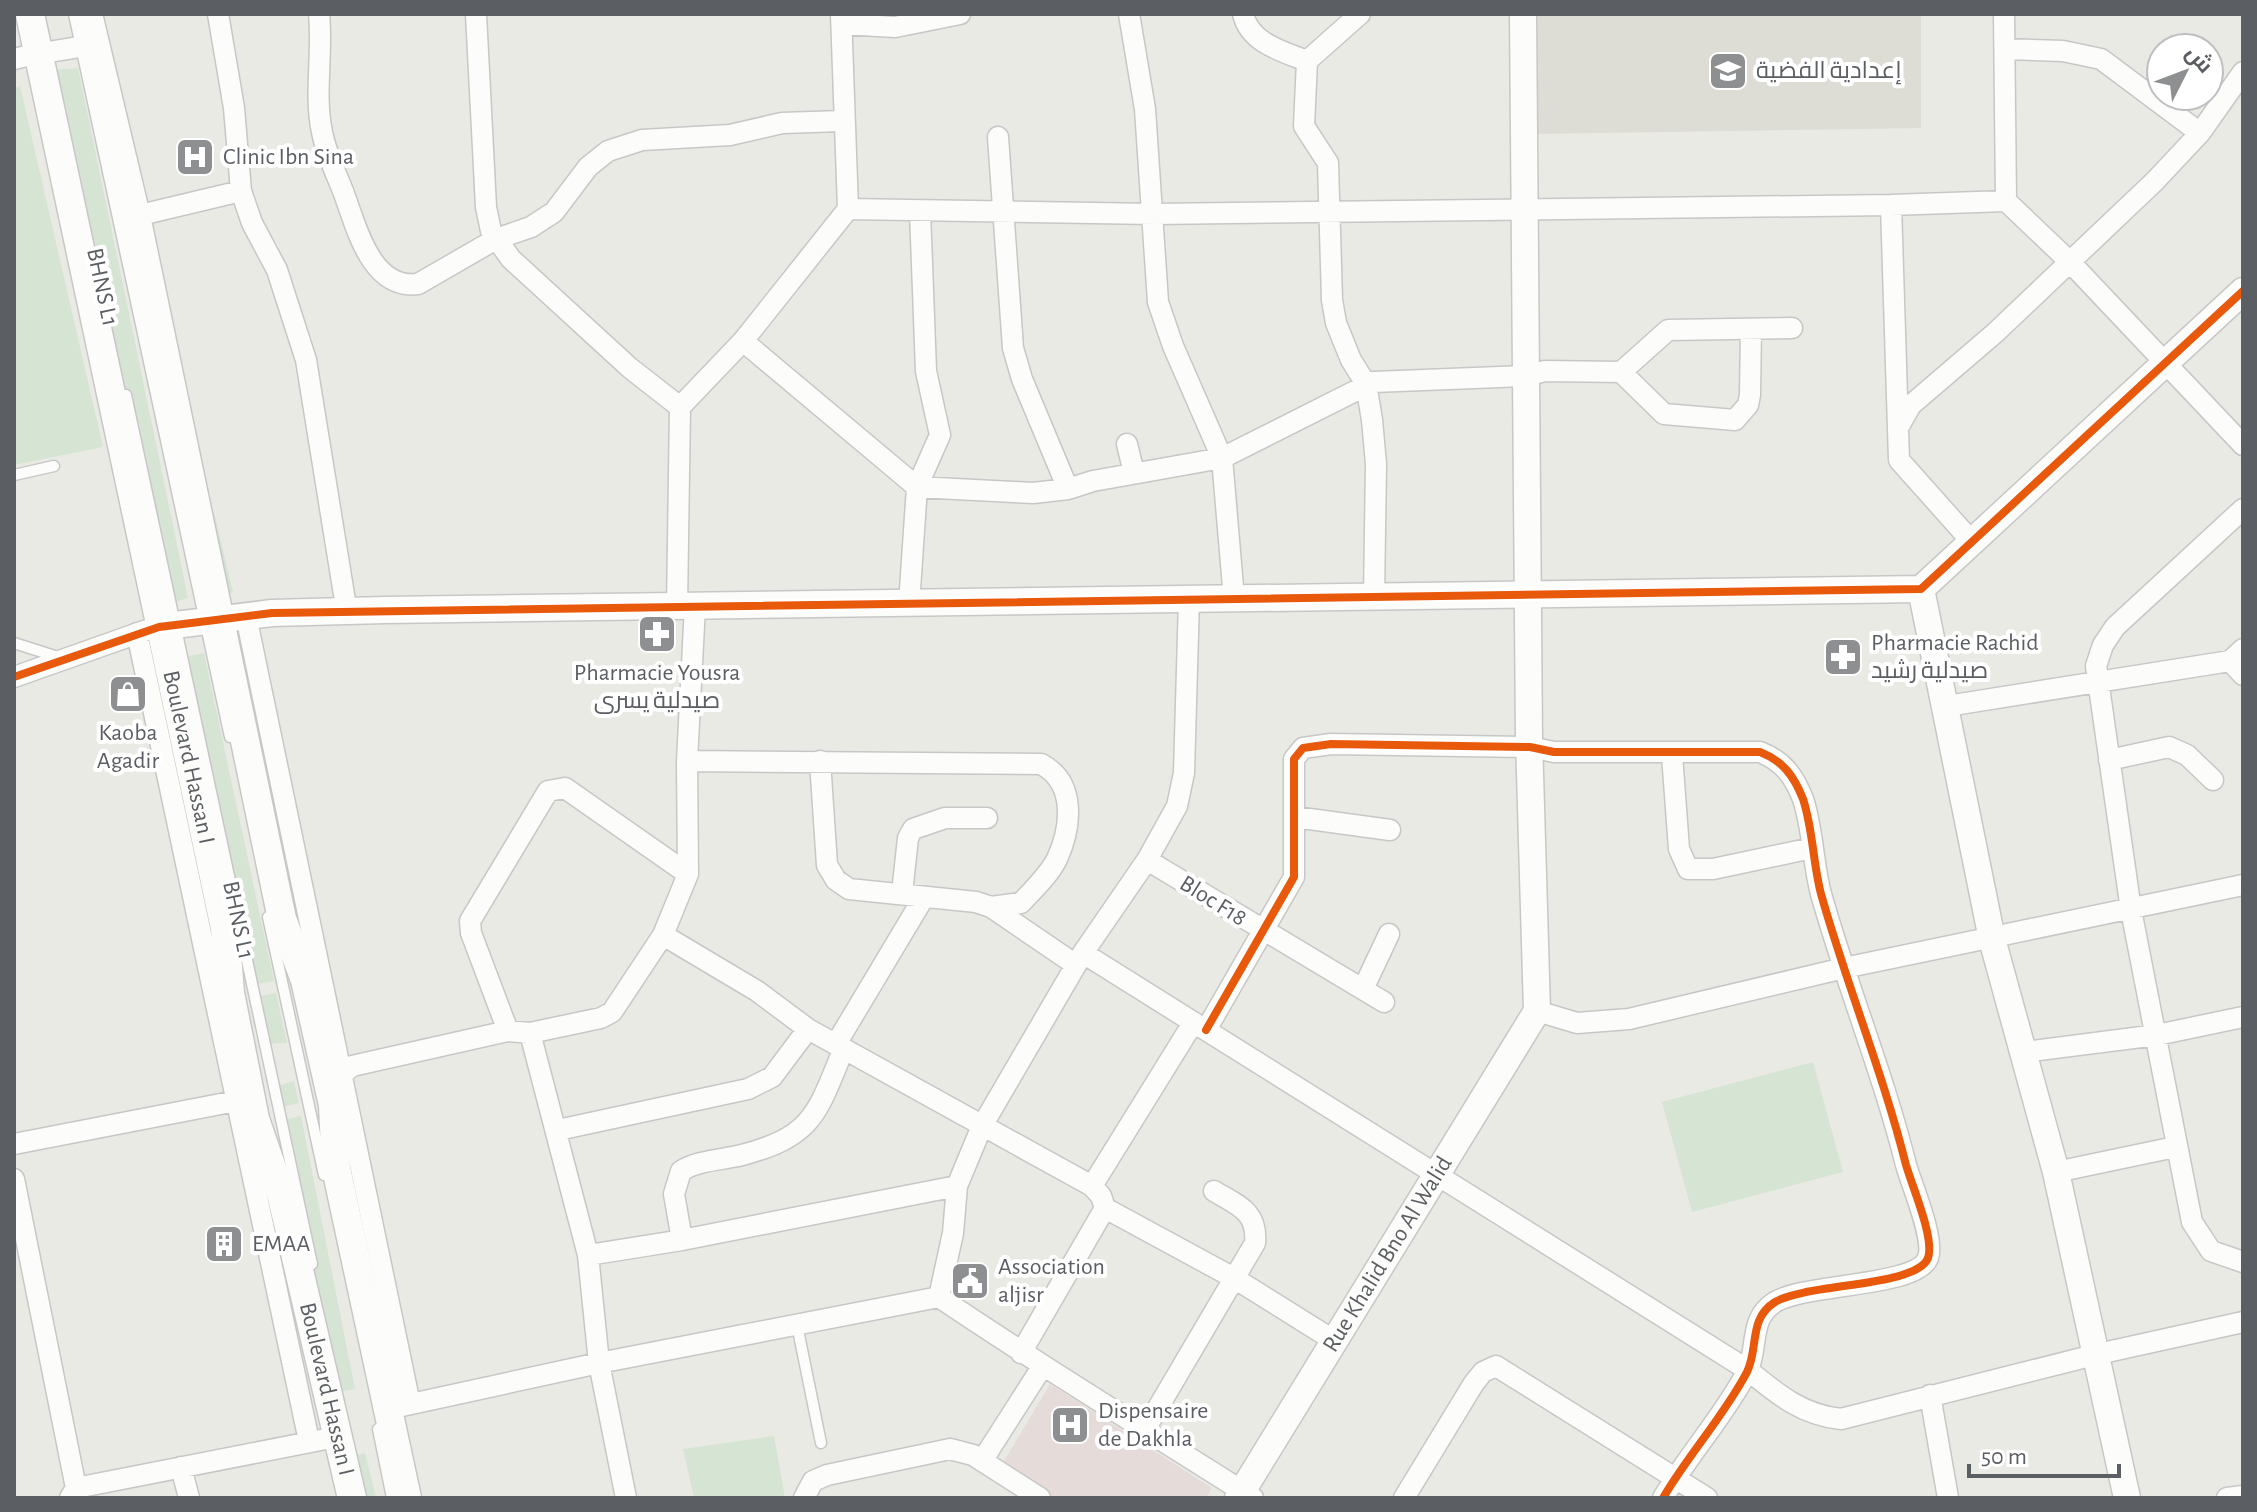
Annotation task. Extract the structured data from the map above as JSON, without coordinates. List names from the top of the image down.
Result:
{
  "streets": {
    "main road": ["Boulevard Hassan I"],
    "street": ["Bloc F18", "Rue Khalid Bno Al Walid"],
    "lane": ["BHNS L1"]
  },
  "crossings": [
    ["BHNS L1", "Boulevard Hassan I"]
  ],
  "places": {
    "school or university": ["إعدادية الفضية"],
    "hospital": ["Clinic Ibn Sina", "Dispensaire de Dakhla"],
    "pharmacy": ["Pharmacie Yousra صيدلية يسرى", "Pharmacie Rachid صيدلية رشيد"],
    "shop": ["Kaoba Agadir"],
    "building": ["EMAA"],
    "public building": ["Association aljisr"]
  },
  "scale_bar": "50 m",
  "north": "top right"
}
